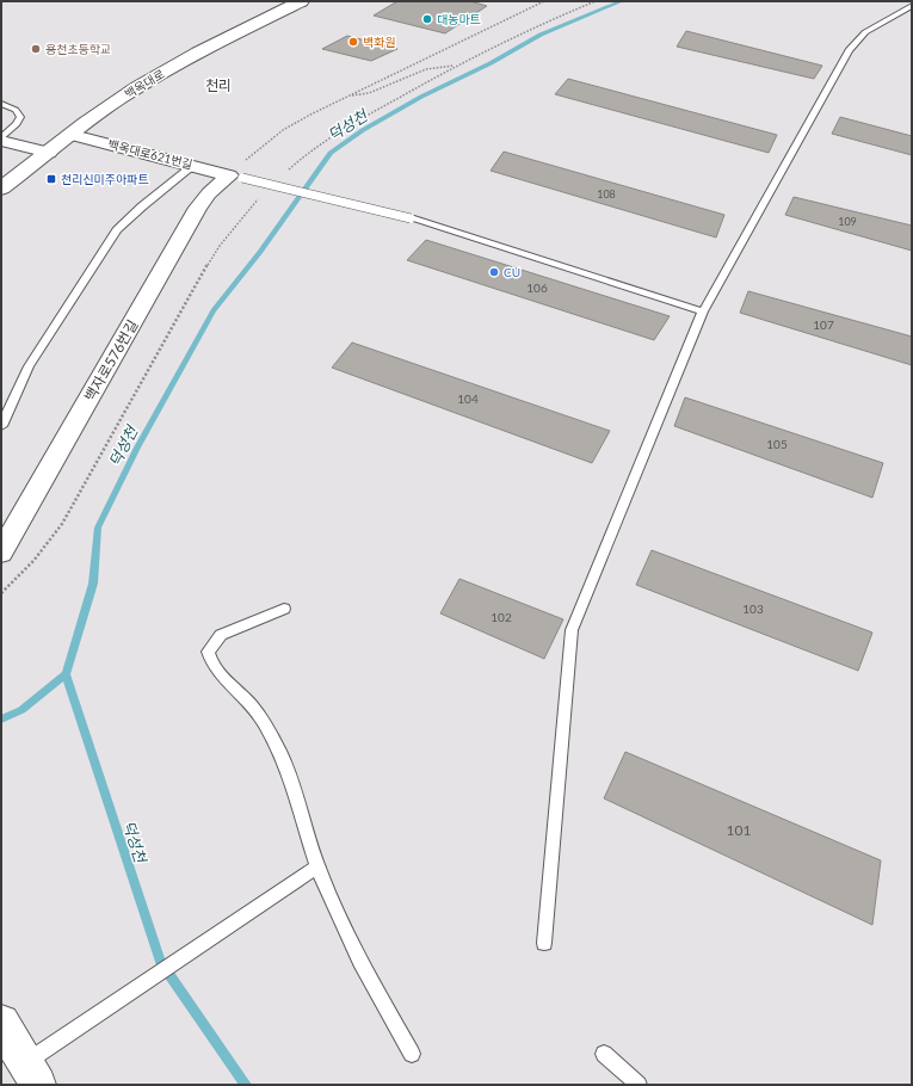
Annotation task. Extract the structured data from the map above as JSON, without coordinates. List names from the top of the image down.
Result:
{
  "streets": {
    "main road": ["백옥대로"],
    "street": ["백옥대로621번길", "백자로576번길"]
  },
  "crossings": [
    ["백옥대로", "백옥대로621번길"],
    ["백옥대로621번길", "백자로576번길"]
  ],
  "districts": ["천리"],
  "water": ["덕성천"],
  "places": {
    "other": [
      "대농마트",
      "백화원",
      "용천초등학교",
      "CU"
    ],
    "transit": ["천리신미주아파트"]
  },
  "house_numbers": [
    "108",
    "109",
    "106",
    "107",
    "104",
    "105",
    "103",
    "102",
    "101"
  ]
}
